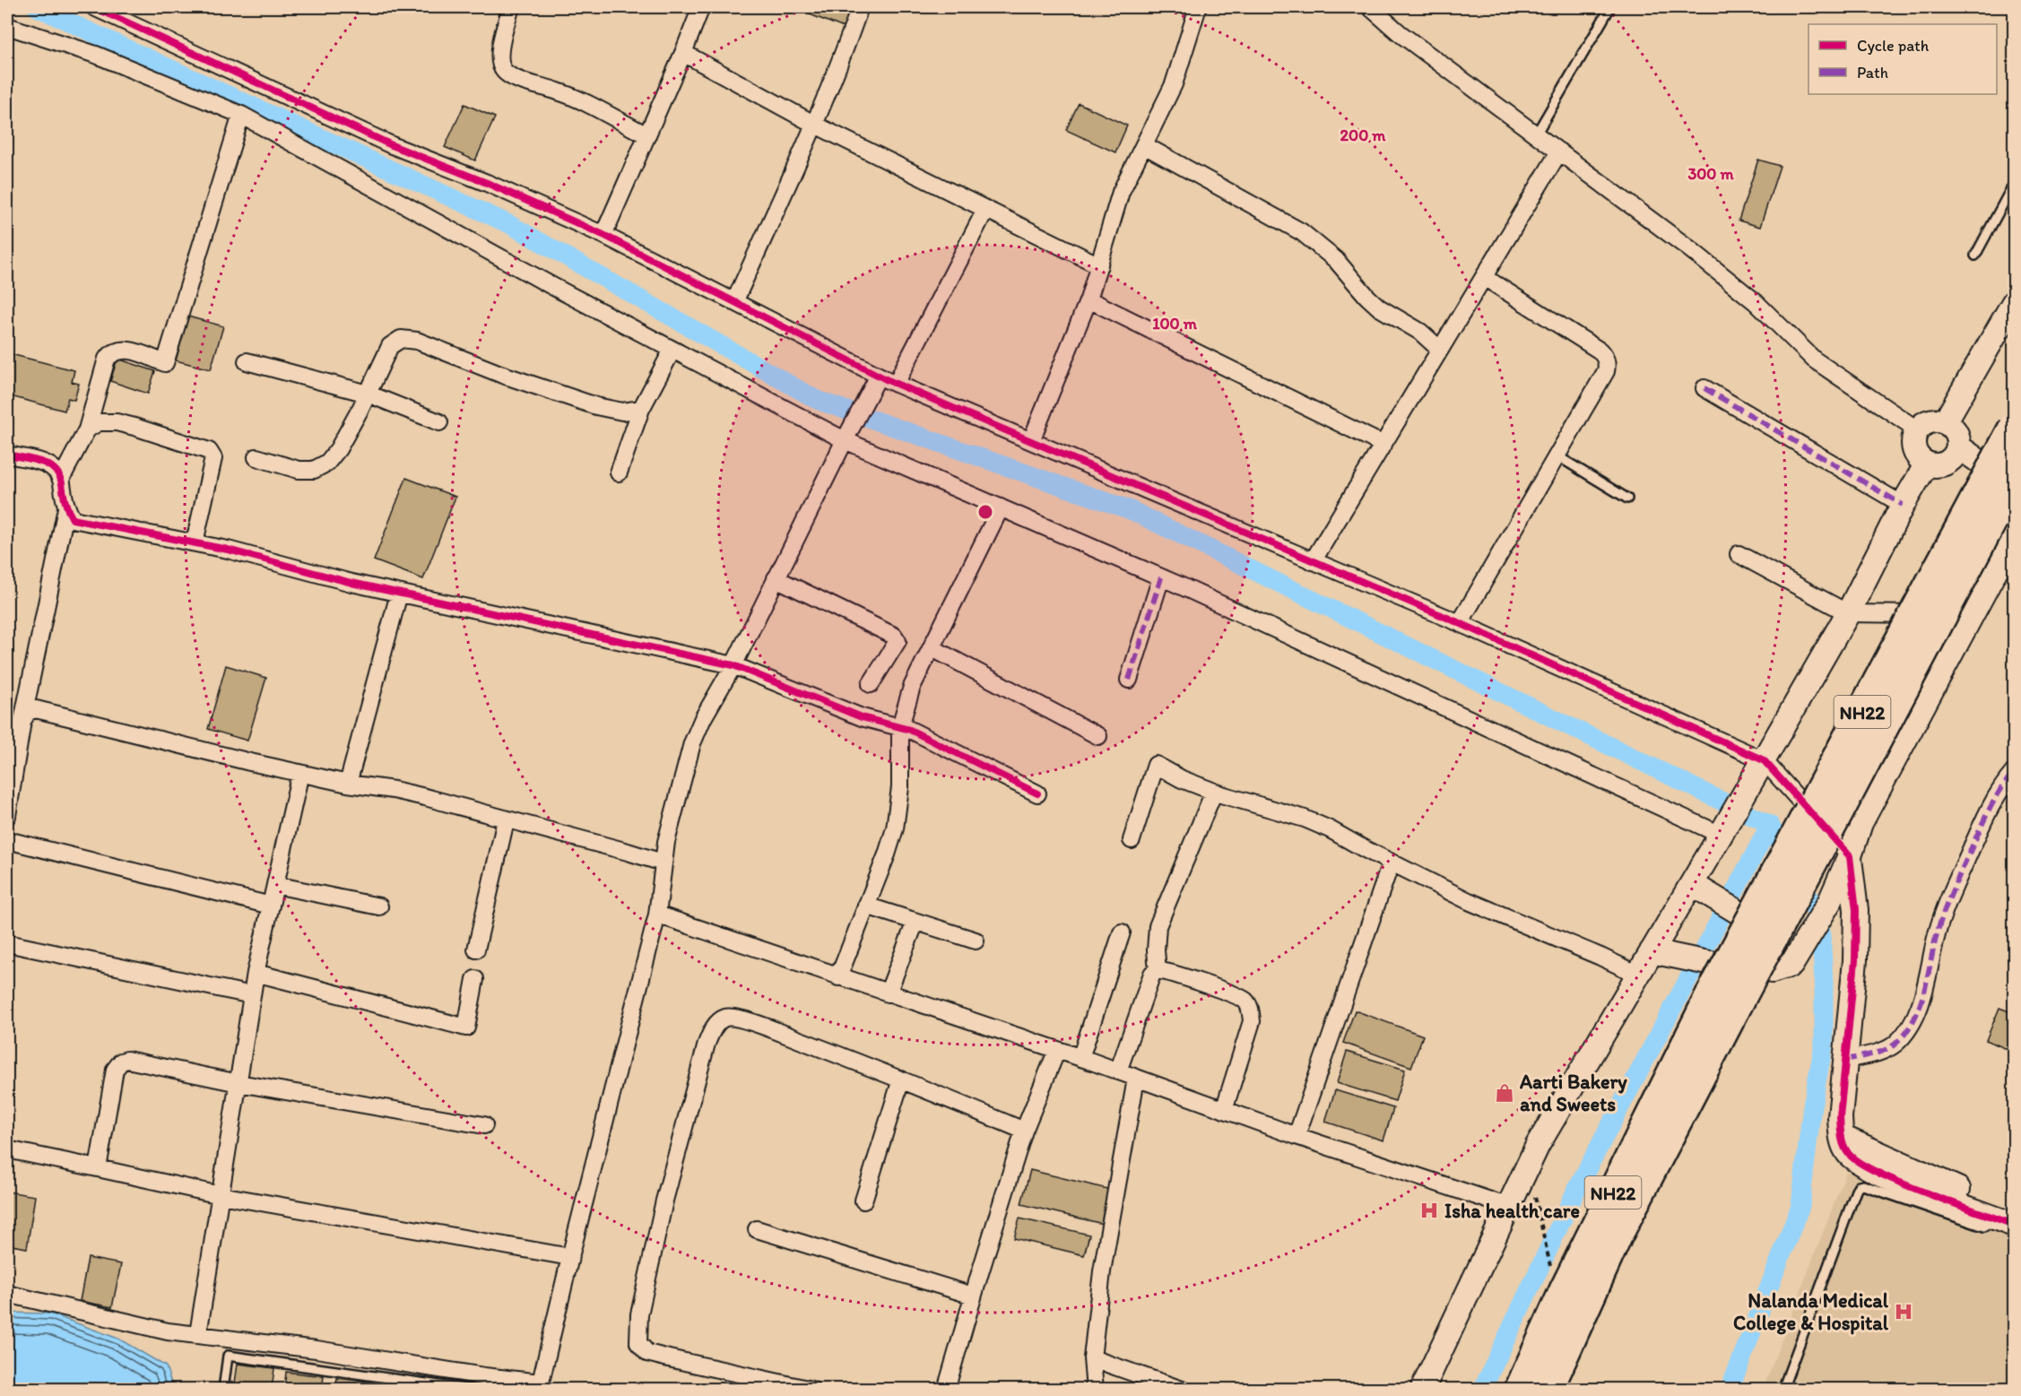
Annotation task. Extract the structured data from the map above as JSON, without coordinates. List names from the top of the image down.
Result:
{
  "streets": {
    "highway": ["NH22"]
  },
  "places": {
    "shop": ["Aarti Bakery and Sweets"],
    "hospital": ["Isha health care", "Nalanda Medical College & Hospital"]
  },
  "legend": ["Cycle path", "Path"],
  "rings": ["200 m", "300 m", "100 m"]
}
